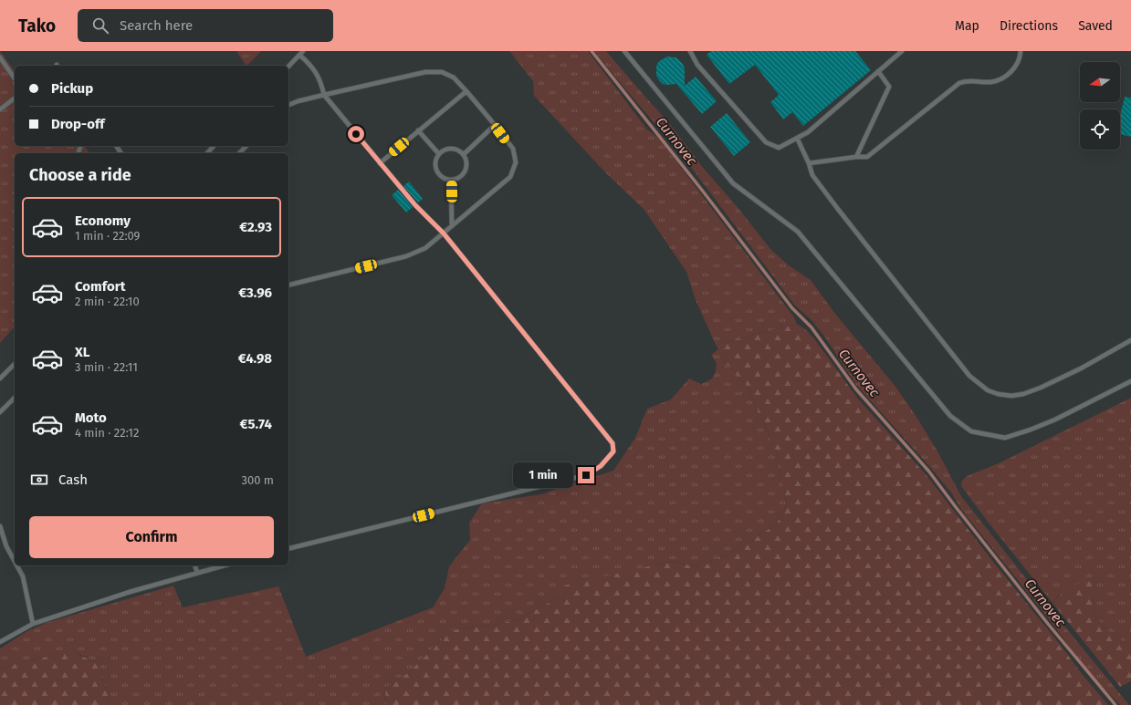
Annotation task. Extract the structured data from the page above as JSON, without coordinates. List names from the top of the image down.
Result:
{
  "water": ["Curnovec"],
  "north": "left",
  "page": {
    "header": "Tako",
    "search": "Search here",
    "nav": ["Map", "Directions", "Saved"],
    "banner": ["Pickup", "Drop-off"],
    "heading": "Choose a ride",
    "list": [
      {
        "name": "Economy",
        "note": "1 min · 22:09",
        "value": "€2.93"
      },
      {
        "name": "Comfort",
        "note": "2 min · 22:10",
        "value": "€3.96"
      },
      {
        "name": "XL",
        "note": "3 min · 22:11",
        "value": "€4.98"
      },
      {
        "name": "Moto",
        "note": "4 min · 22:12",
        "value": "€5.74"
      }
    ],
    "pay": ["Cash", "300 m"],
    "bubble": "1 min",
    "buttons": "Confirm"
  }
}
